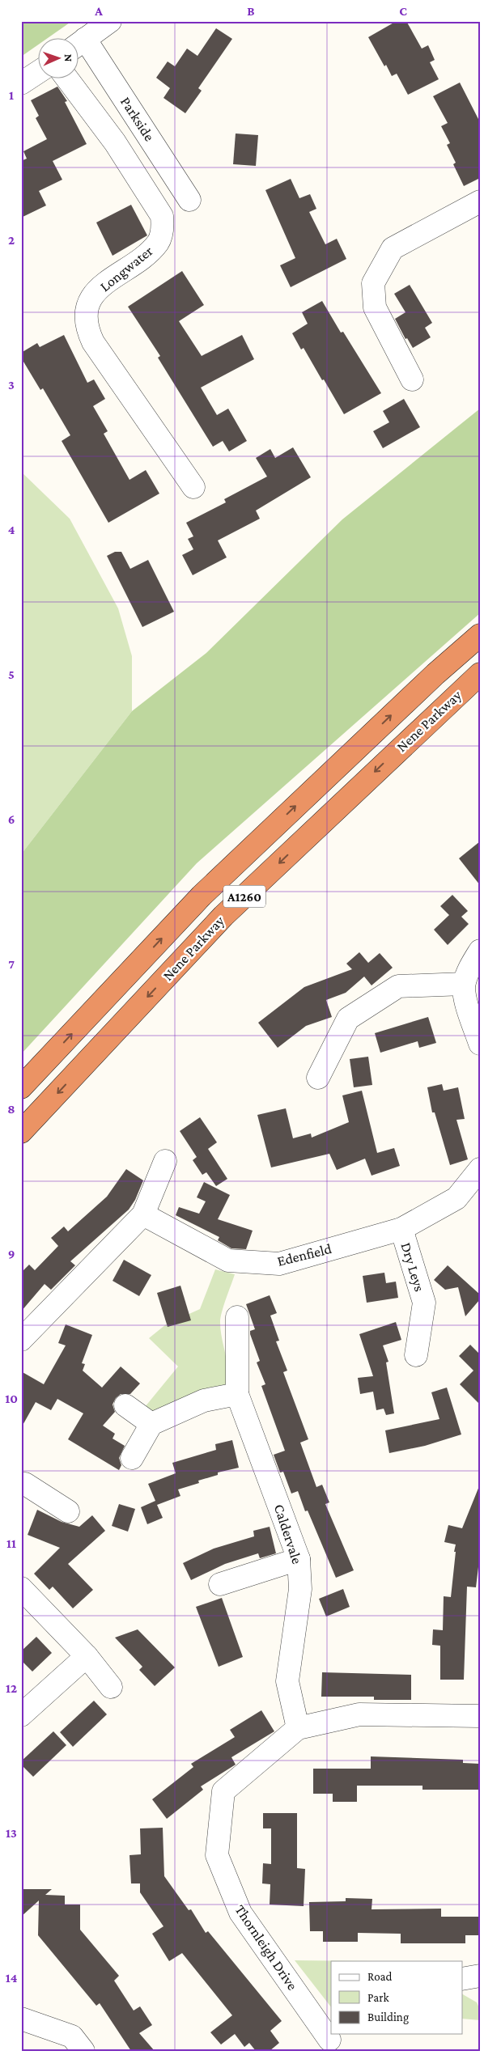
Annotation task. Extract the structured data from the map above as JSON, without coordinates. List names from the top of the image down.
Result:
{
  "streets": {
    "highway": ["Nene Parkway", "A1260"],
    "street": [
      "Parkside",
      "Longwater",
      "Edenfield",
      "Dry Leys",
      "Caldervale",
      "Thornleigh Drive"
    ]
  },
  "crossings": [
    ["Edenfield", "Dry Leys"],
    ["Caldervale", "Thornleigh Drive"]
  ],
  "legend": ["Road", "Park", "Building"],
  "north": "right",
  "grid": {
    "columns": ["A", "B", "C"],
    "rows": [
      "1",
      "2",
      "3",
      "4",
      "5",
      "6",
      "7",
      "8",
      "9",
      "10",
      "11",
      "12",
      "13",
      "14"
    ]
  }
}
